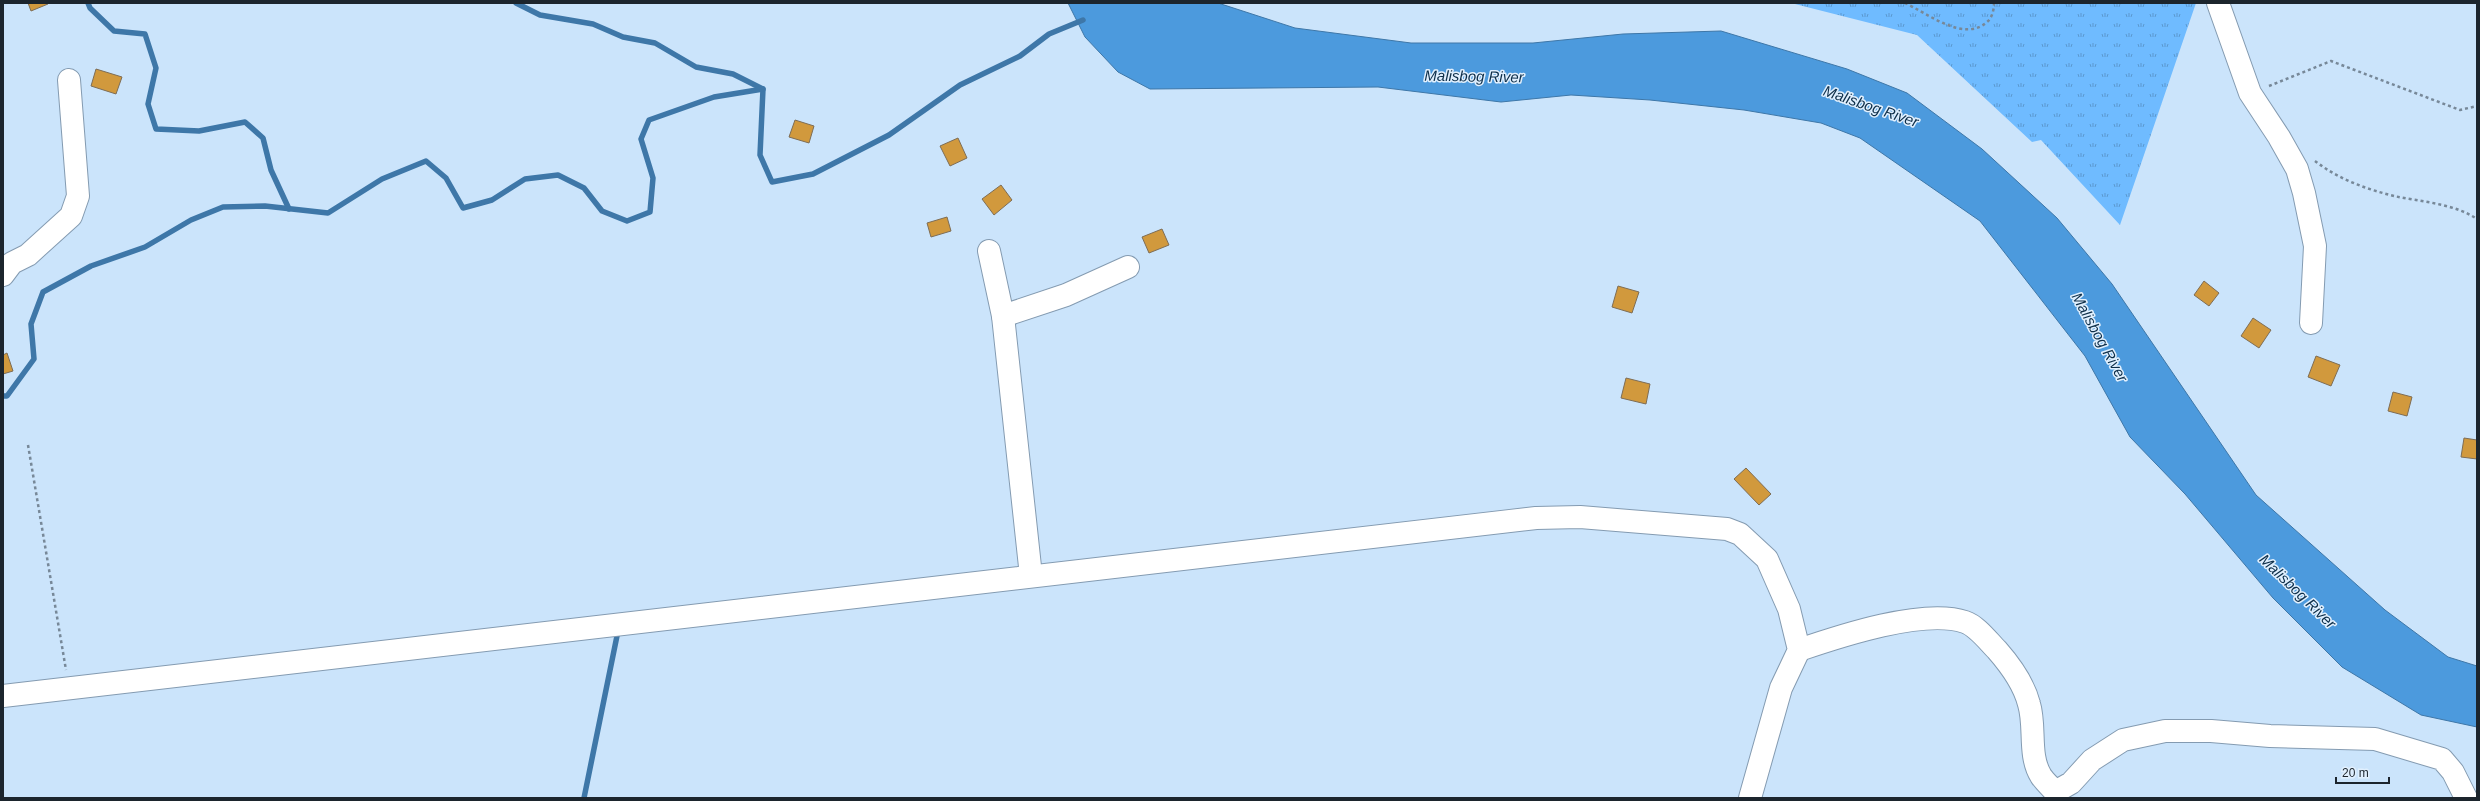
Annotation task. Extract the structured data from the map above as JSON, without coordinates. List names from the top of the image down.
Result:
{
  "water": ["Malisbog River"],
  "scale_bar": "20 m"
}
